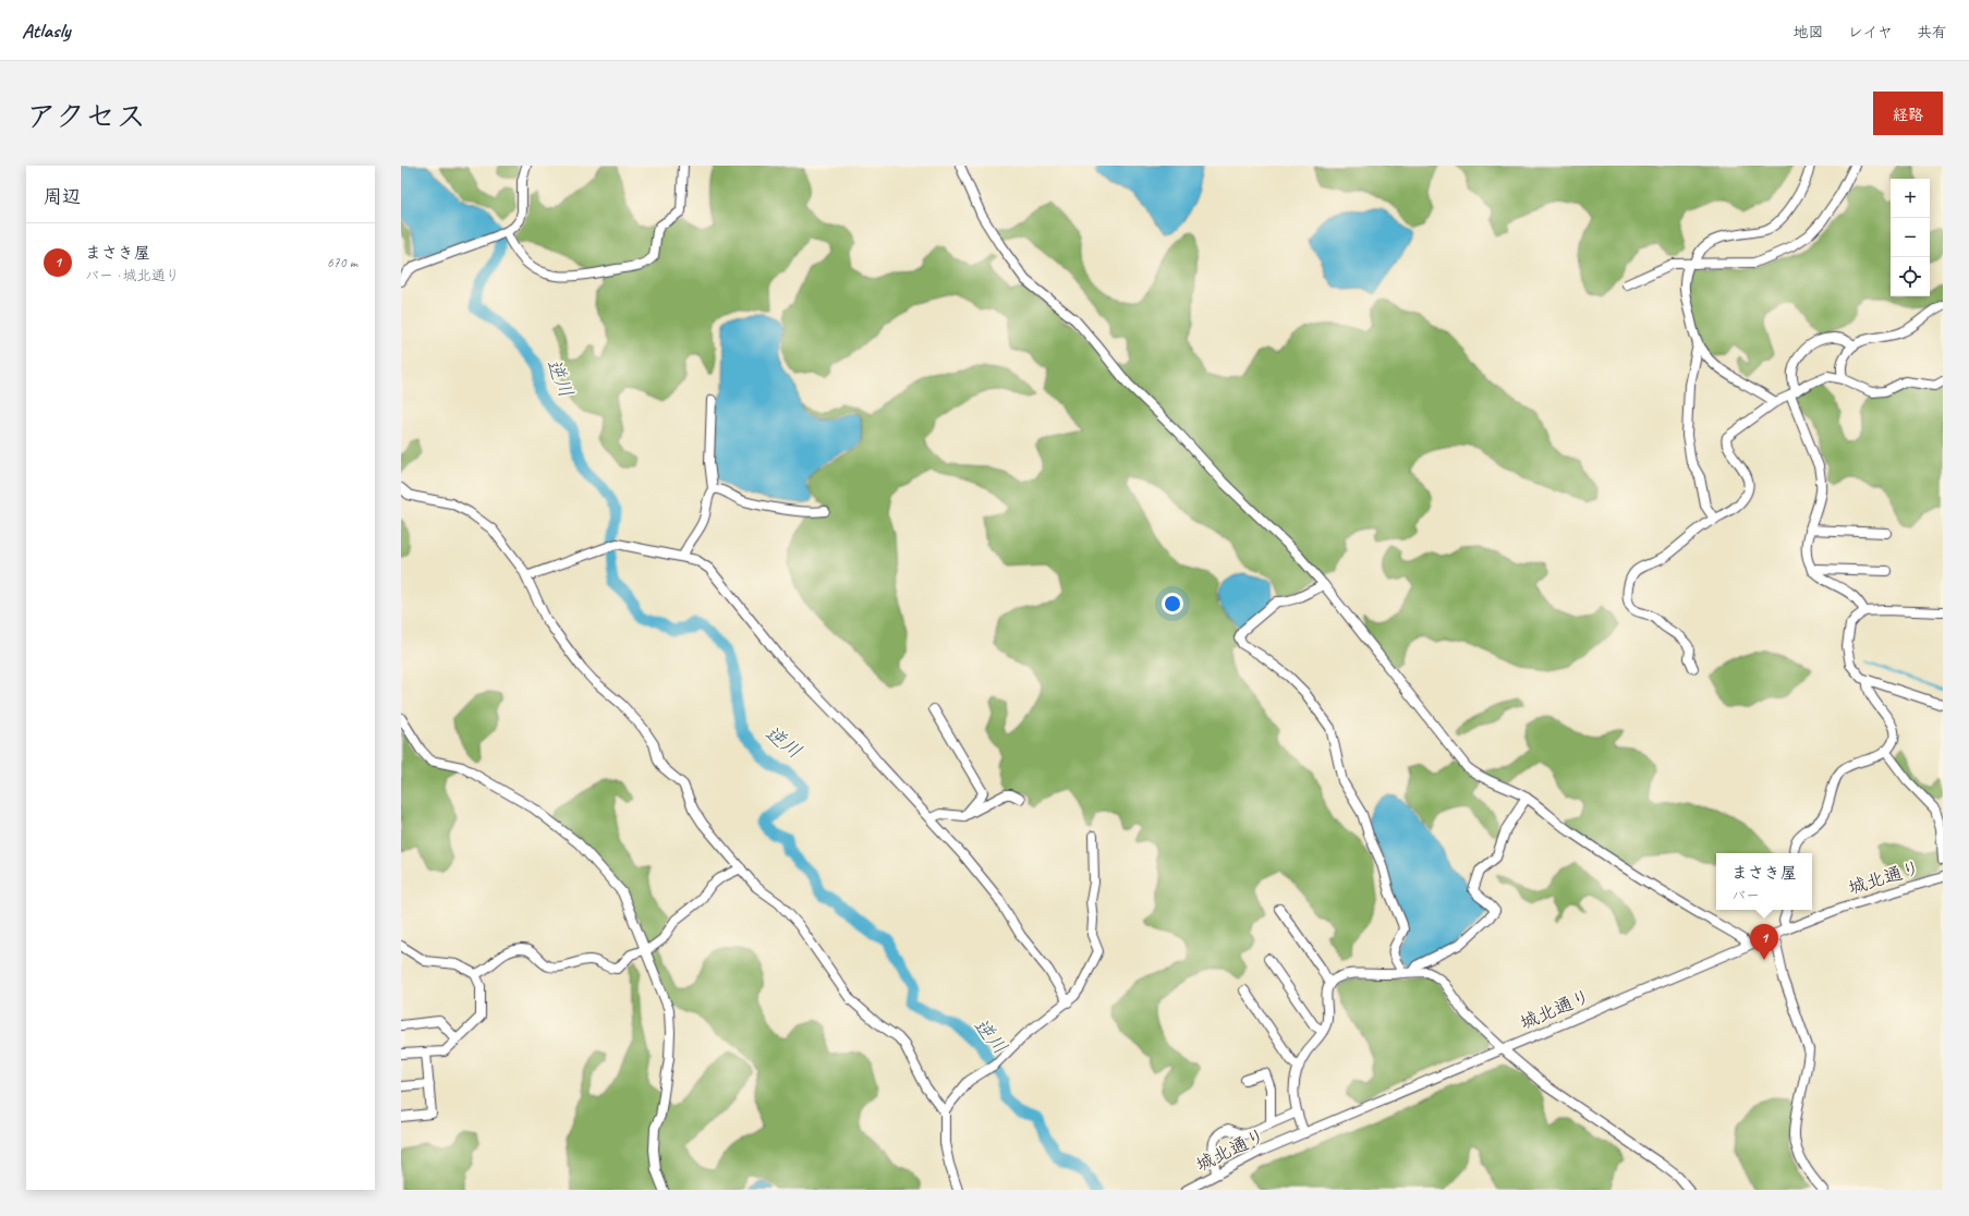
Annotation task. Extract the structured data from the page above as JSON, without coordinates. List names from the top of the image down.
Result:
{
  "streets": {
    "street": ["城北通り"]
  },
  "water": ["逆川"],
  "page": {
    "header": "Atlasly",
    "nav": ["地図", "レイヤ", "共有"],
    "title": "アクセス",
    "buttons": "経路",
    "heading": "周辺",
    "map_buttons": ["+", "−"],
    "list": [
      {
        "mark": "1",
        "name": "まさき屋",
        "note": "バー · 城北通り",
        "value": "670 m"
      }
    ],
    "popup": ["まさき屋", "バー"],
    "pins": "1"
  }
}
